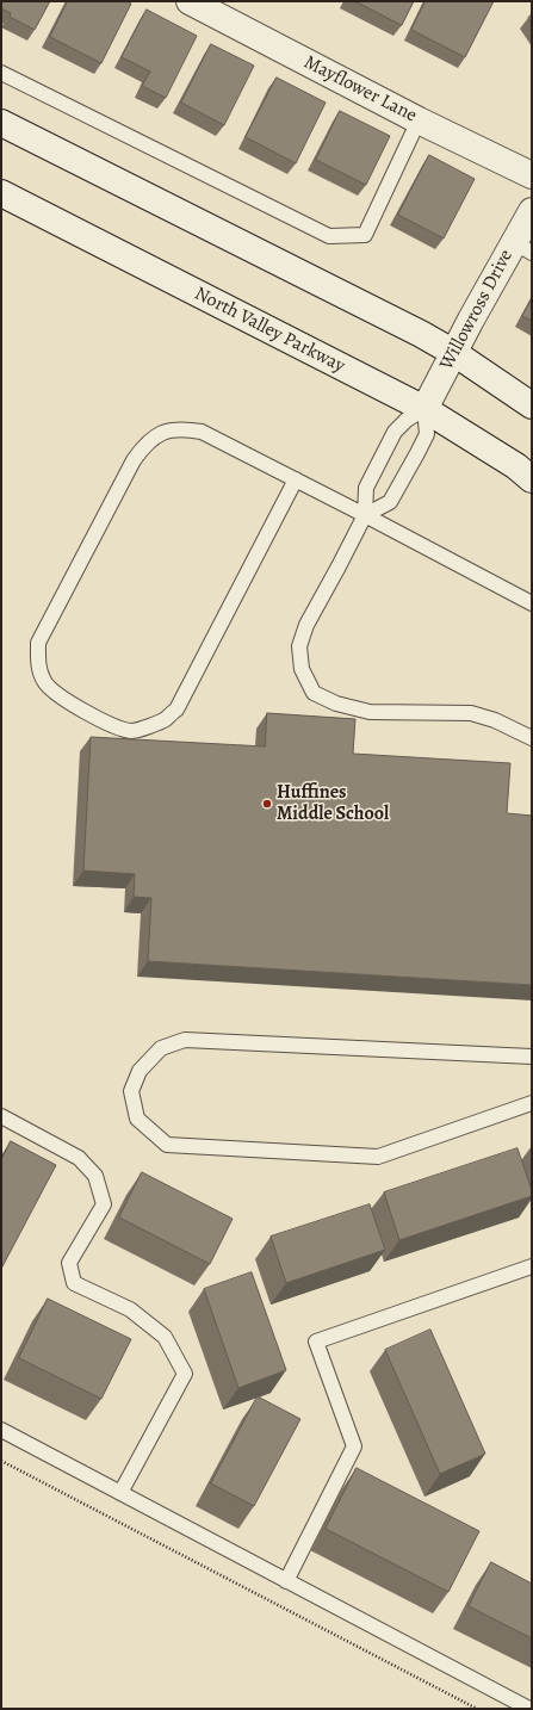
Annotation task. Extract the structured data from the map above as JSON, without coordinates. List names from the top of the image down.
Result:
{
  "streets": {
    "street": ["Mayflower Lane", "Willowross Drive", "North Valley Parkway"]
  },
  "crossings": [
    ["Willowross Drive", "North Valley Parkway"]
  ],
  "places": ["Huffines Middle School"]
}
